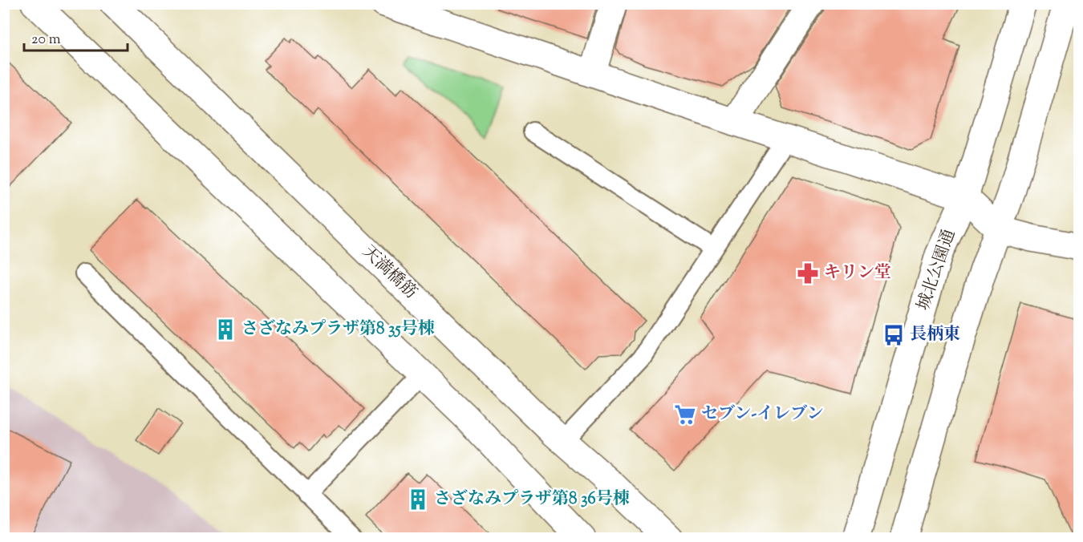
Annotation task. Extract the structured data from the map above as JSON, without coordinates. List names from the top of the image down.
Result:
{
  "streets": {
    "street": ["城北公園通", "天満橋筋"]
  },
  "places": {
    "pharmacy": ["キリン堂"],
    "building": ["さざなみプラザ第8 35号棟", "さざなみプラザ第8 36号棟"],
    "bus stop": ["長柄東"],
    "supermarket": ["セブン-イレブン"]
  },
  "scale_bar": "20 m"
}
